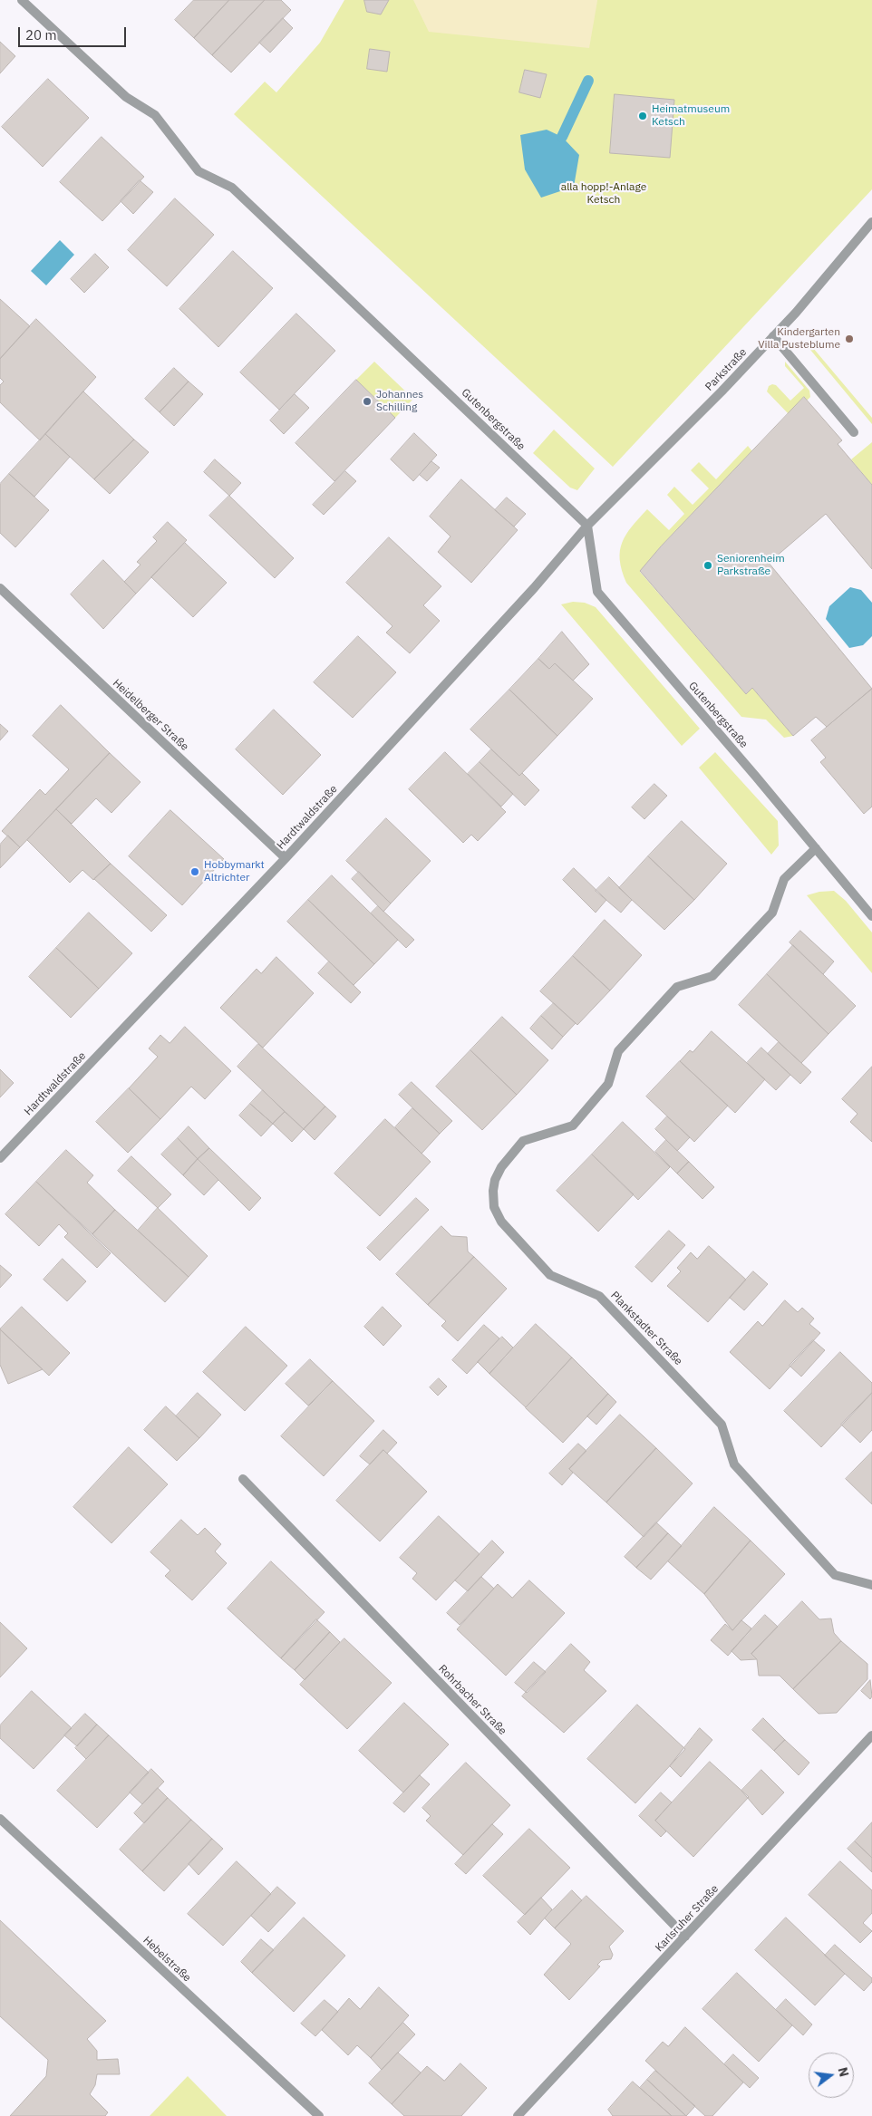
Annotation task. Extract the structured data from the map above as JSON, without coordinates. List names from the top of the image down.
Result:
{
  "streets": {
    "street": [
      "Parkstraße",
      "Gutenbergstraße",
      "Heidelberger Straße",
      "Hardtwaldstraße",
      "Plankstadter Straße",
      "Rohrbacher Straße",
      "Karlsruher Straße",
      "Hebelstraße"
    ]
  },
  "crossings": [
    ["Parkstraße", "Gutenbergstraße"],
    ["Parkstraße", "Hardtwaldstraße"],
    ["Gutenbergstraße", "Hardtwaldstraße"],
    ["Gutenbergstraße", "Plankstadter Straße"],
    ["Heidelberger Straße", "Hardtwaldstraße"],
    ["Rohrbacher Straße", "Karlsruher Straße"]
  ],
  "parks": ["alla hopp!-Anlage Ketsch"],
  "places": [
    "Heimatmuseum Ketsch",
    "Kindergarten Villa Pusteblume",
    "Johannes Schilling",
    "Seniorenheim Parkstraße",
    "Hobbymarkt Altrichter"
  ],
  "scale_bar": "20 m",
  "north": "right"
}
